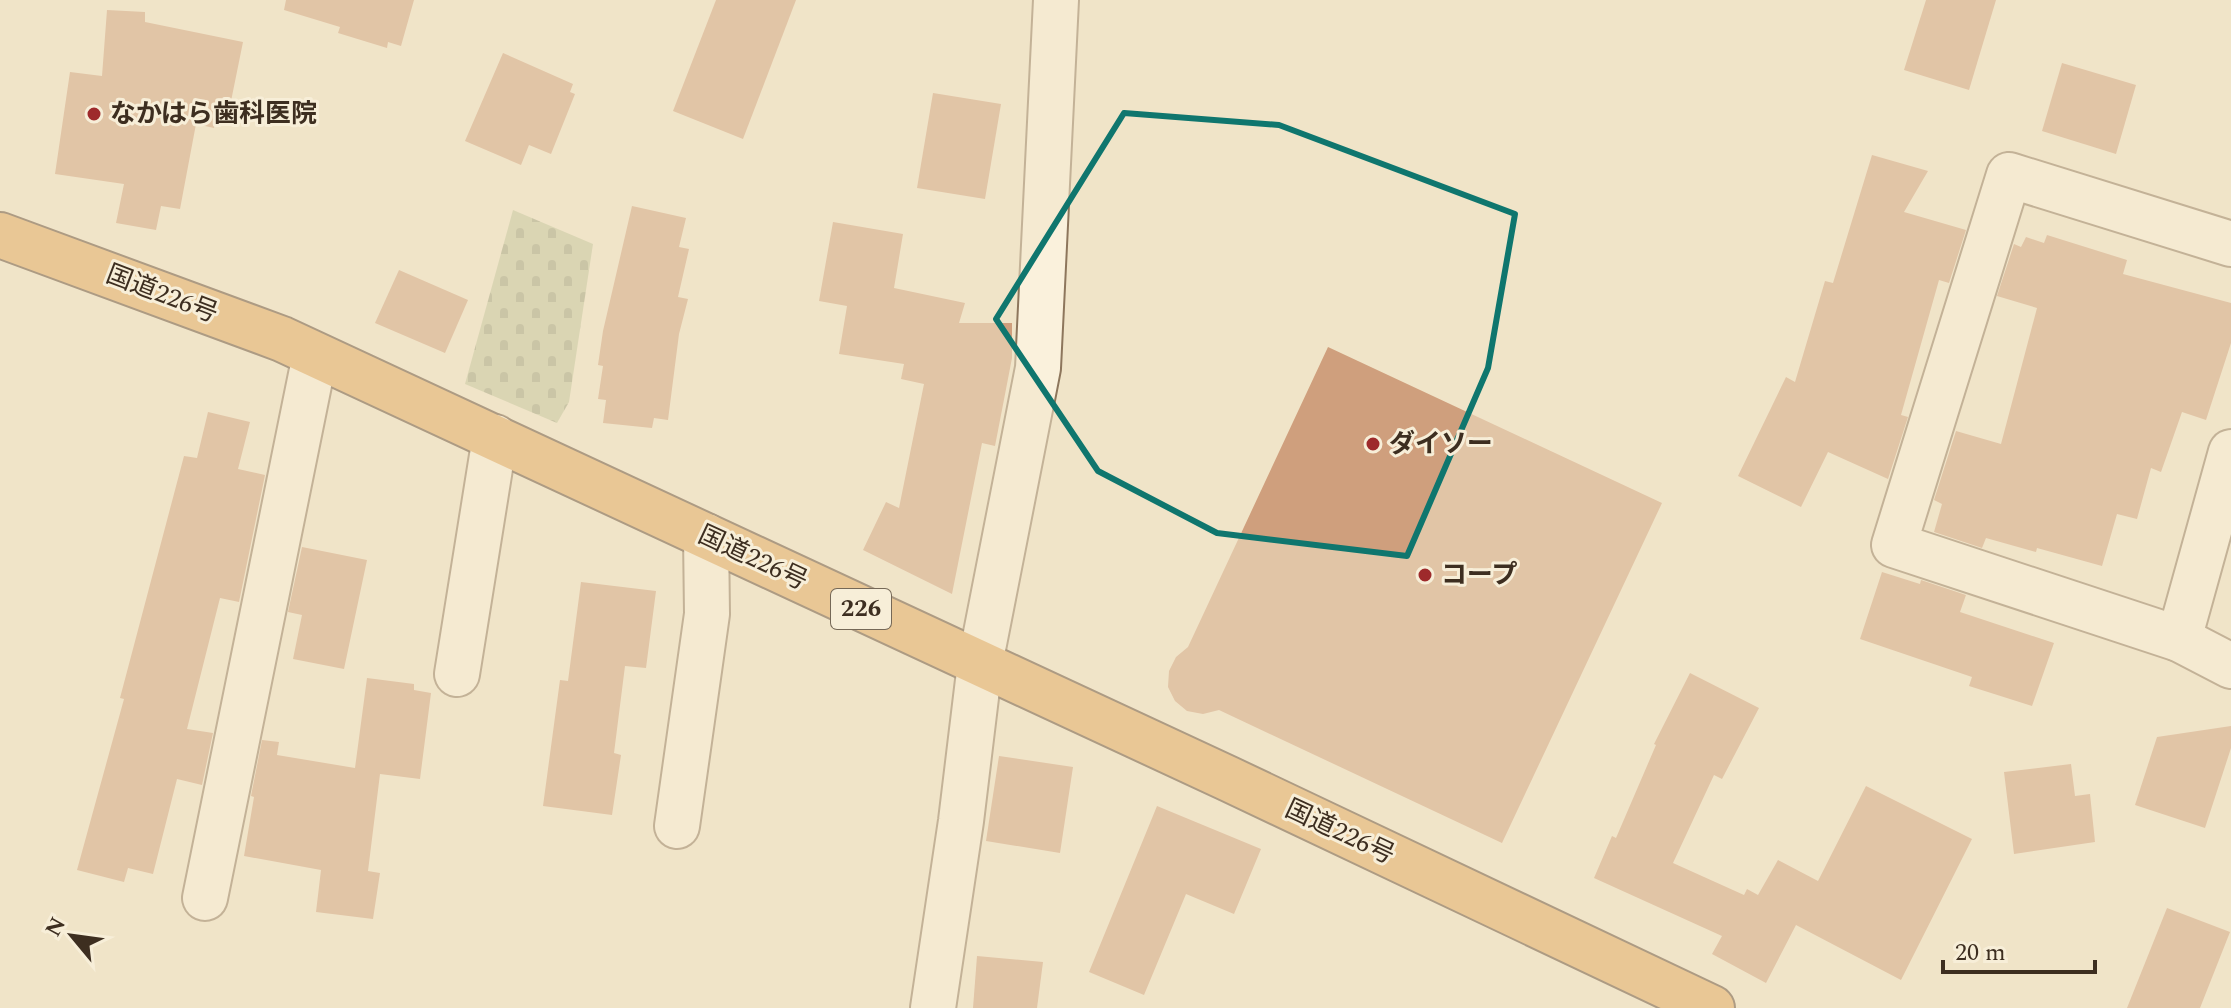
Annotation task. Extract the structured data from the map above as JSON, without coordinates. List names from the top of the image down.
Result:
{
  "streets": {
    "highway": ["国道226号", "226"]
  },
  "places": ["なかはら歯科医院", "ダイソー", "コープ"],
  "scale_bar": "20 m",
  "north": "top left"
}
